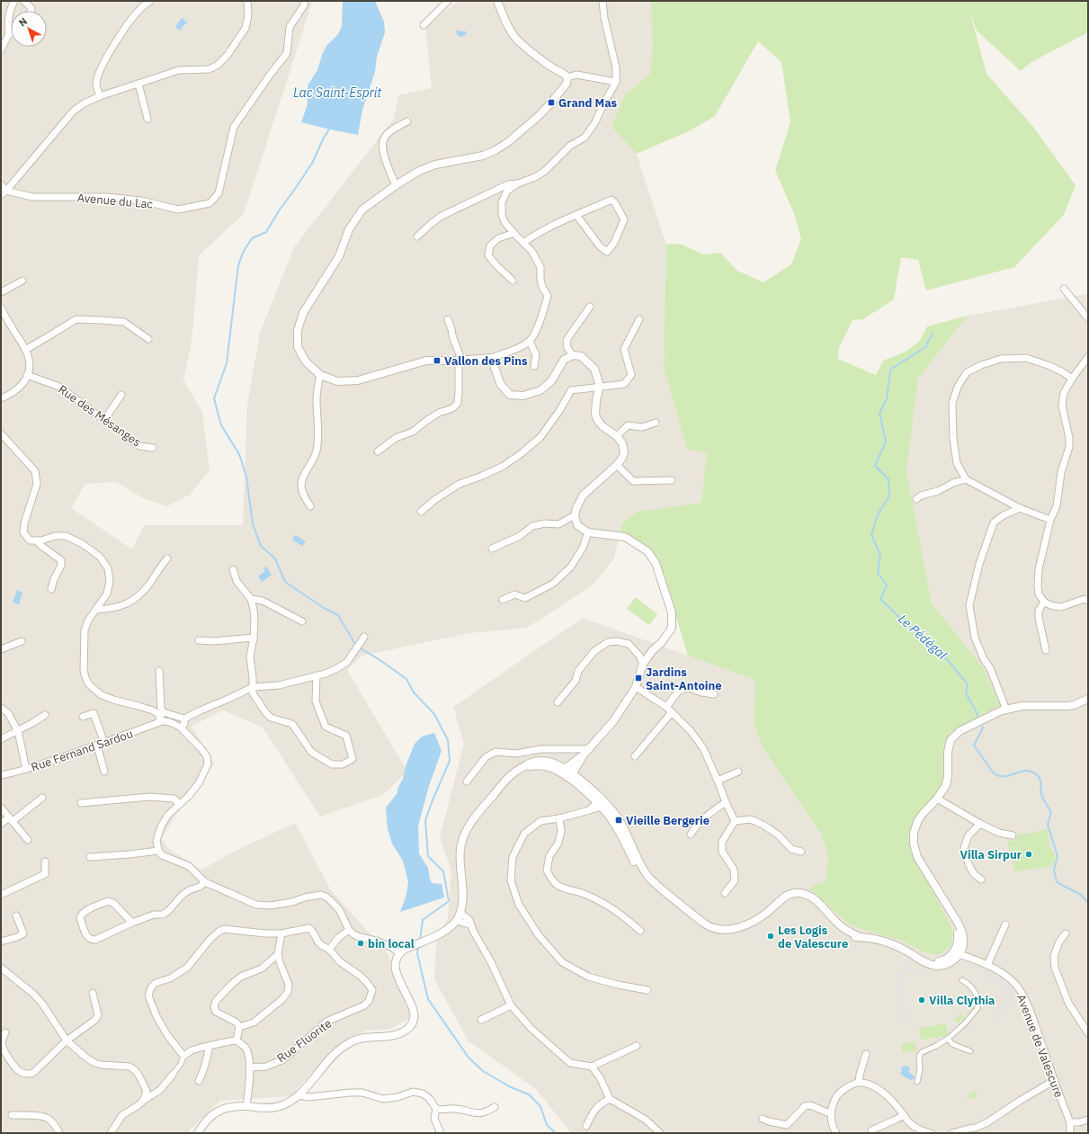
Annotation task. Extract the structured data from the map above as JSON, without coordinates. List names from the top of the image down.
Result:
{
  "streets": {
    "street": [
      "Avenue du Lac",
      "Rue des Mésanges",
      "Rue Fernand Sardou",
      "Rue Fluorite",
      "Avenue de Valescure"
    ]
  },
  "water": ["Lac Saint-Esprit", "Le Pédégal"],
  "places": {
    "transit": [
      "Grand Mas",
      "Vallon des Pins",
      "Jardins Saint-Antoine",
      "Vieille Bergerie"
    ],
    "other": [
      "Villa Sirpur",
      "Les Logis de Valescure",
      "bin local",
      "Villa Clythia"
    ]
  },
  "north": "top left"
}
